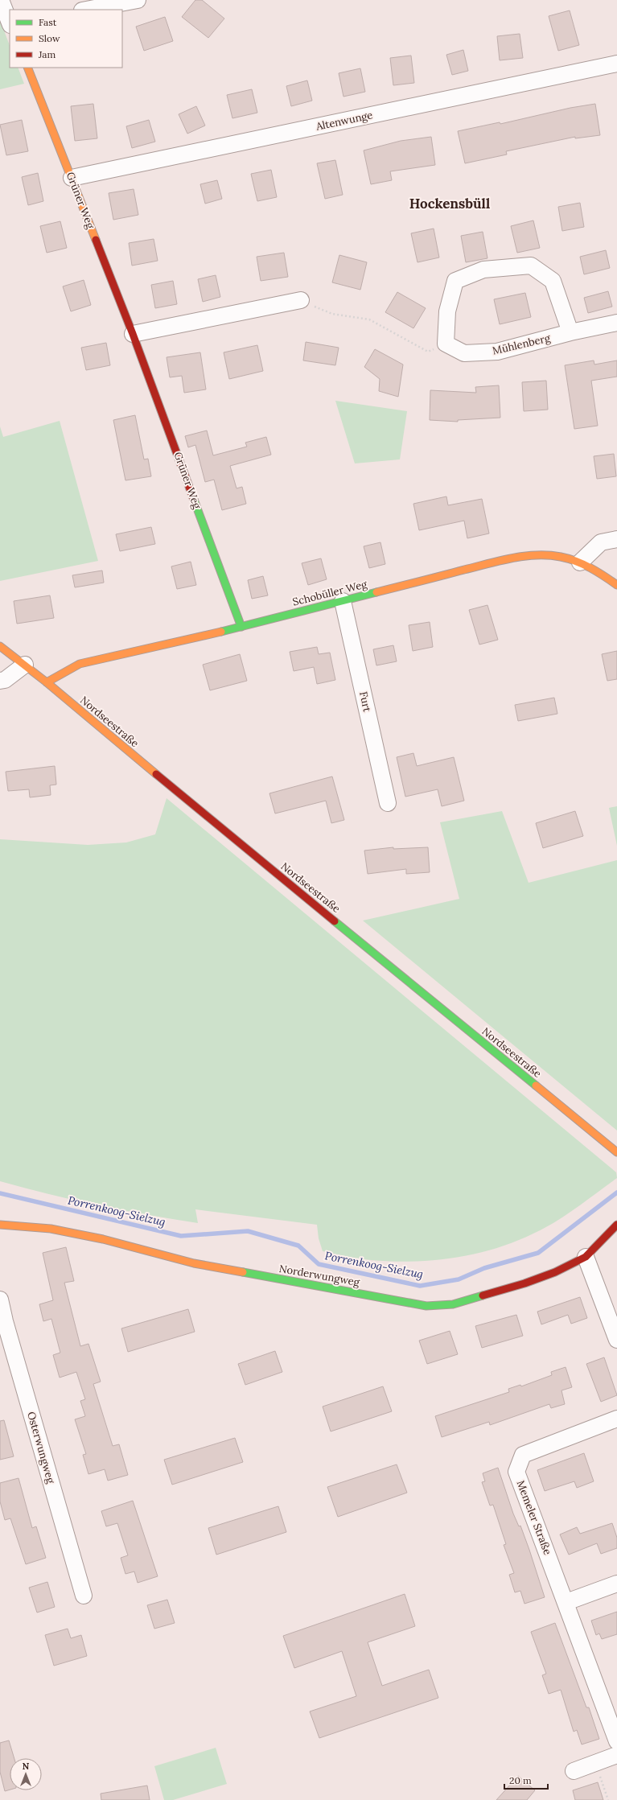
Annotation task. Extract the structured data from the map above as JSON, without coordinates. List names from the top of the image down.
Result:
{
  "streets": {
    "street": [
      "Altenwunge",
      "Grüner Weg",
      "Mühlenberg",
      "Schobüller Weg",
      "Furt",
      "Nordseestraße",
      "Norderwungweg",
      "Osterwungweg",
      "Memeler Straße"
    ]
  },
  "crossings": [
    ["Altenwunge", "Grüner Weg"],
    ["Grüner Weg", "Schobüller Weg"],
    ["Schobüller Weg", "Furt"],
    ["Schobüller Weg", "Nordseestraße"]
  ],
  "districts": ["Hockensbüll"],
  "water": ["Porrenkoog-Sielzug"],
  "legend": ["Fast", "Slow", "Jam"],
  "scale_bar": "20 m",
  "north": "top"
}
